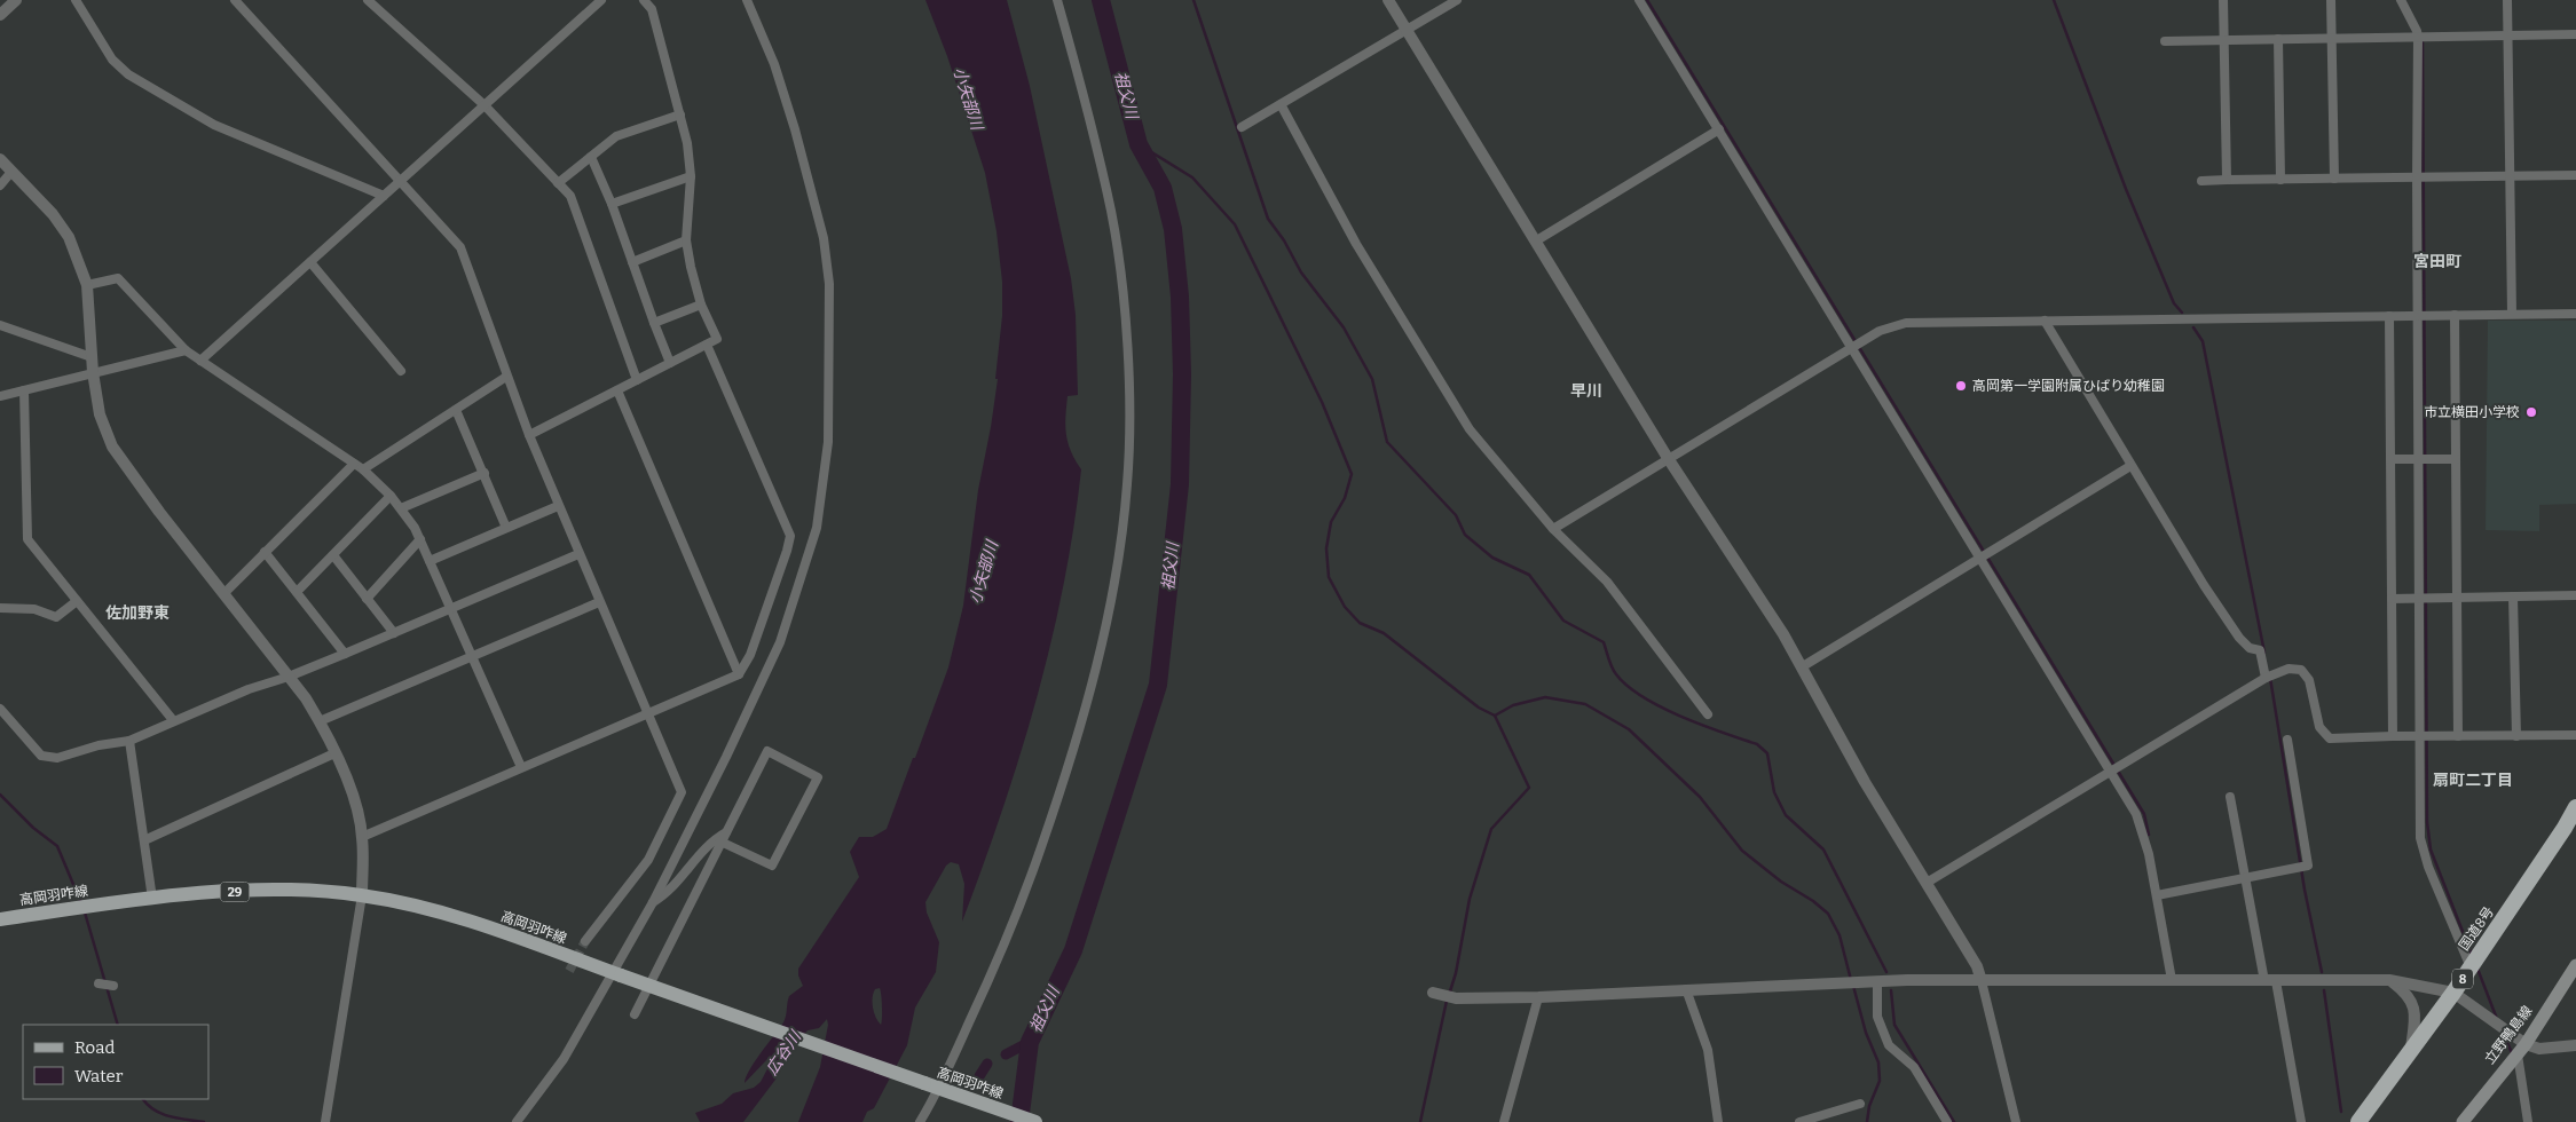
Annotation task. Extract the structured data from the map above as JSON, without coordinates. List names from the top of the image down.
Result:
{
  "streets": {
    "highway": ["国道8号", "8"],
    "main road": ["29", "高岡羽咋線", "立野鴨島線"]
  },
  "districts": [
    "宮田町",
    "早川",
    "佐加野東",
    "扇町二丁目"
  ],
  "water": ["祖父川", "小矢部川", "広谷川"],
  "places": ["高岡第一学園附属ひばり幼稚園", "市立横田小学校"],
  "legend": ["Road", "Water"]
}
